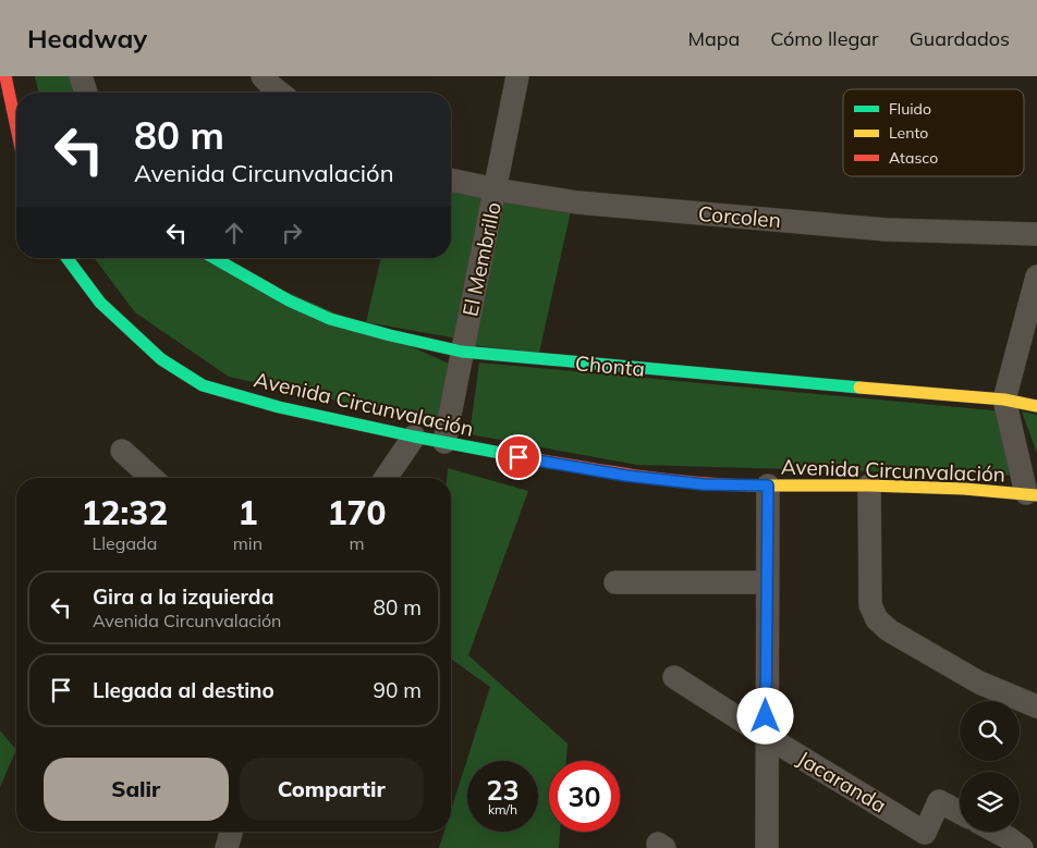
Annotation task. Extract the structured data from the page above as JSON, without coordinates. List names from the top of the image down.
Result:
{
  "streets": {
    "street": [
      "Corcolen",
      "El Membrillo",
      "Chonta",
      "Avenida Circunvalación",
      "Jacaranda"
    ]
  },
  "crossings": [
    ["Corcolen", "El Membrillo"],
    ["El Membrillo", "Chonta"],
    ["El Membrillo", "Avenida Circunvalación"]
  ],
  "legend": ["Fluido", "Lento", "Atasco"],
  "page": {
    "header": "Headway",
    "nav": ["Mapa", "Cómo llegar", "Guardados"],
    "turn": ["80 m", "Avenida Circunvalación"],
    "eta": [
      "12:32",
      "Llegada",
      "1",
      "min",
      "170",
      "m"
    ],
    "list": [
      {
        "name": "Gira a la izquierda",
        "note": "Avenida Circunvalación",
        "value": "80 m"
      },
      {
        "name": "Llegada al destino",
        "value": "90 m"
      }
    ],
    "buttons": ["Salir", "Compartir"],
    "speed": "23 km/h",
    "limit": "30"
  }
}
